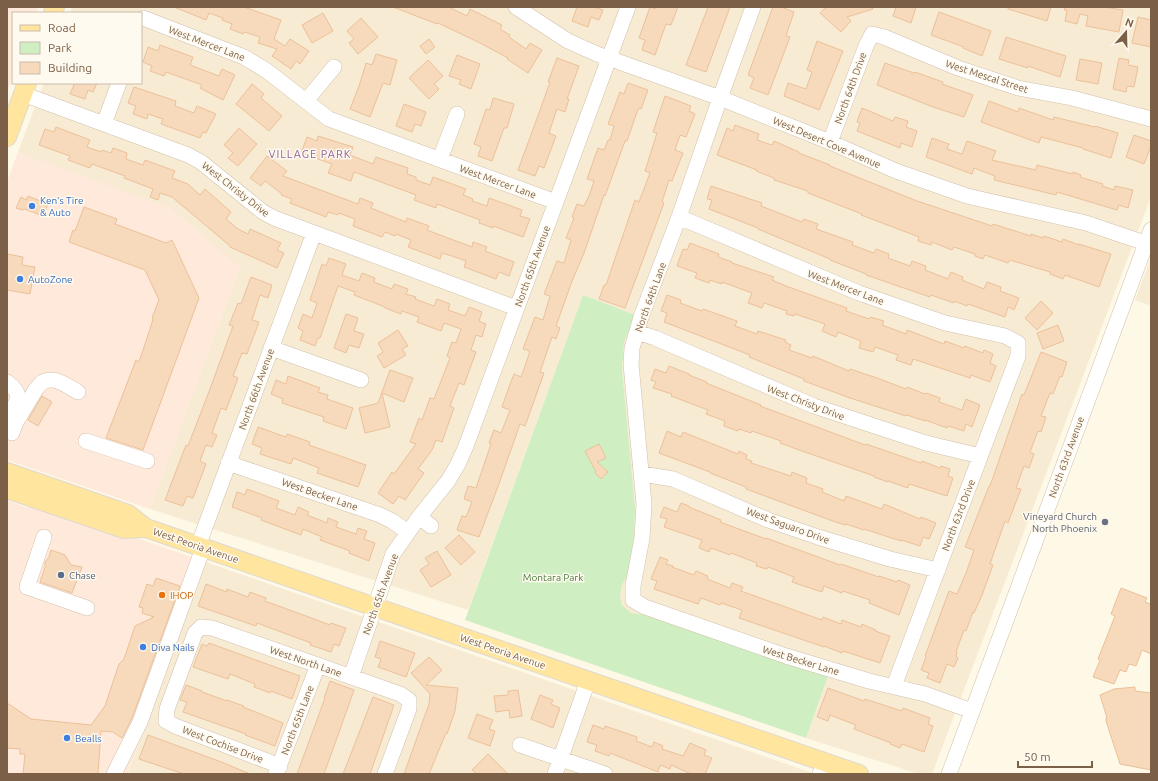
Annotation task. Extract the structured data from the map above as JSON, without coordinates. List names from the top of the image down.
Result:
{
  "streets": {
    "main road": ["West Peoria Avenue"],
    "street": [
      "West Mercer Lane",
      "West Mescal Street",
      "North 64th Drive",
      "West Desert Cove Avenue",
      "West Christy Drive",
      "North 65th Avenue",
      "North 64th Lane",
      "North 66th Avenue",
      "North 63rd Avenue",
      "West Becker Lane",
      "North 63rd Drive",
      "West Saguaro Drive",
      "West North Lane",
      "North 65th Lane",
      "West Cochise Drive"
    ]
  },
  "crossings": [
    ["West Mercer Lane", "North 65th Avenue"],
    ["West Mercer Lane", "North 64th Lane"],
    ["West Mercer Lane", "North 63rd Drive"],
    ["West Mescal Street", "North 64th Drive"],
    ["North 64th Drive", "West Desert Cove Avenue"],
    ["West Desert Cove Avenue", "North 65th Avenue"],
    ["West Desert Cove Avenue", "North 64th Lane"],
    ["West Desert Cove Avenue", "North 63rd Avenue"],
    ["West Christy Drive", "North 65th Avenue"],
    ["West Christy Drive", "North 64th Lane"],
    ["West Christy Drive", "North 66th Avenue"],
    ["West Christy Drive", "North 63rd Drive"],
    ["North 65th Avenue", "West Becker Lane"],
    ["North 65th Avenue", "West Peoria Avenue"],
    ["North 65th Avenue", "West North Lane"],
    ["North 64th Lane", "West Becker Lane"],
    ["North 64th Lane", "West Saguaro Drive"],
    ["North 66th Avenue", "West Becker Lane"],
    ["North 66th Avenue", "West Peoria Avenue"],
    ["North 63rd Avenue", "West Becker Lane"],
    ["West Becker Lane", "North 63rd Drive"],
    ["North 63rd Drive", "West Saguaro Drive"],
    ["West North Lane", "North 65th Lane"],
    ["West North Lane", "West Cochise Drive"],
    ["North 65th Lane", "West Cochise Drive"]
  ],
  "districts": ["VILLAGE PARK"],
  "parks": ["Montara Park"],
  "places": [
    "Ken's Tire & Auto",
    "AutoZone",
    "Vineyard Church North Phoenix",
    "Chase",
    "IHOP",
    "Diva Nails",
    "Bealls"
  ],
  "legend": ["Road", "Park", "Building"],
  "scale_bar": "50 m",
  "north": "top"
}
